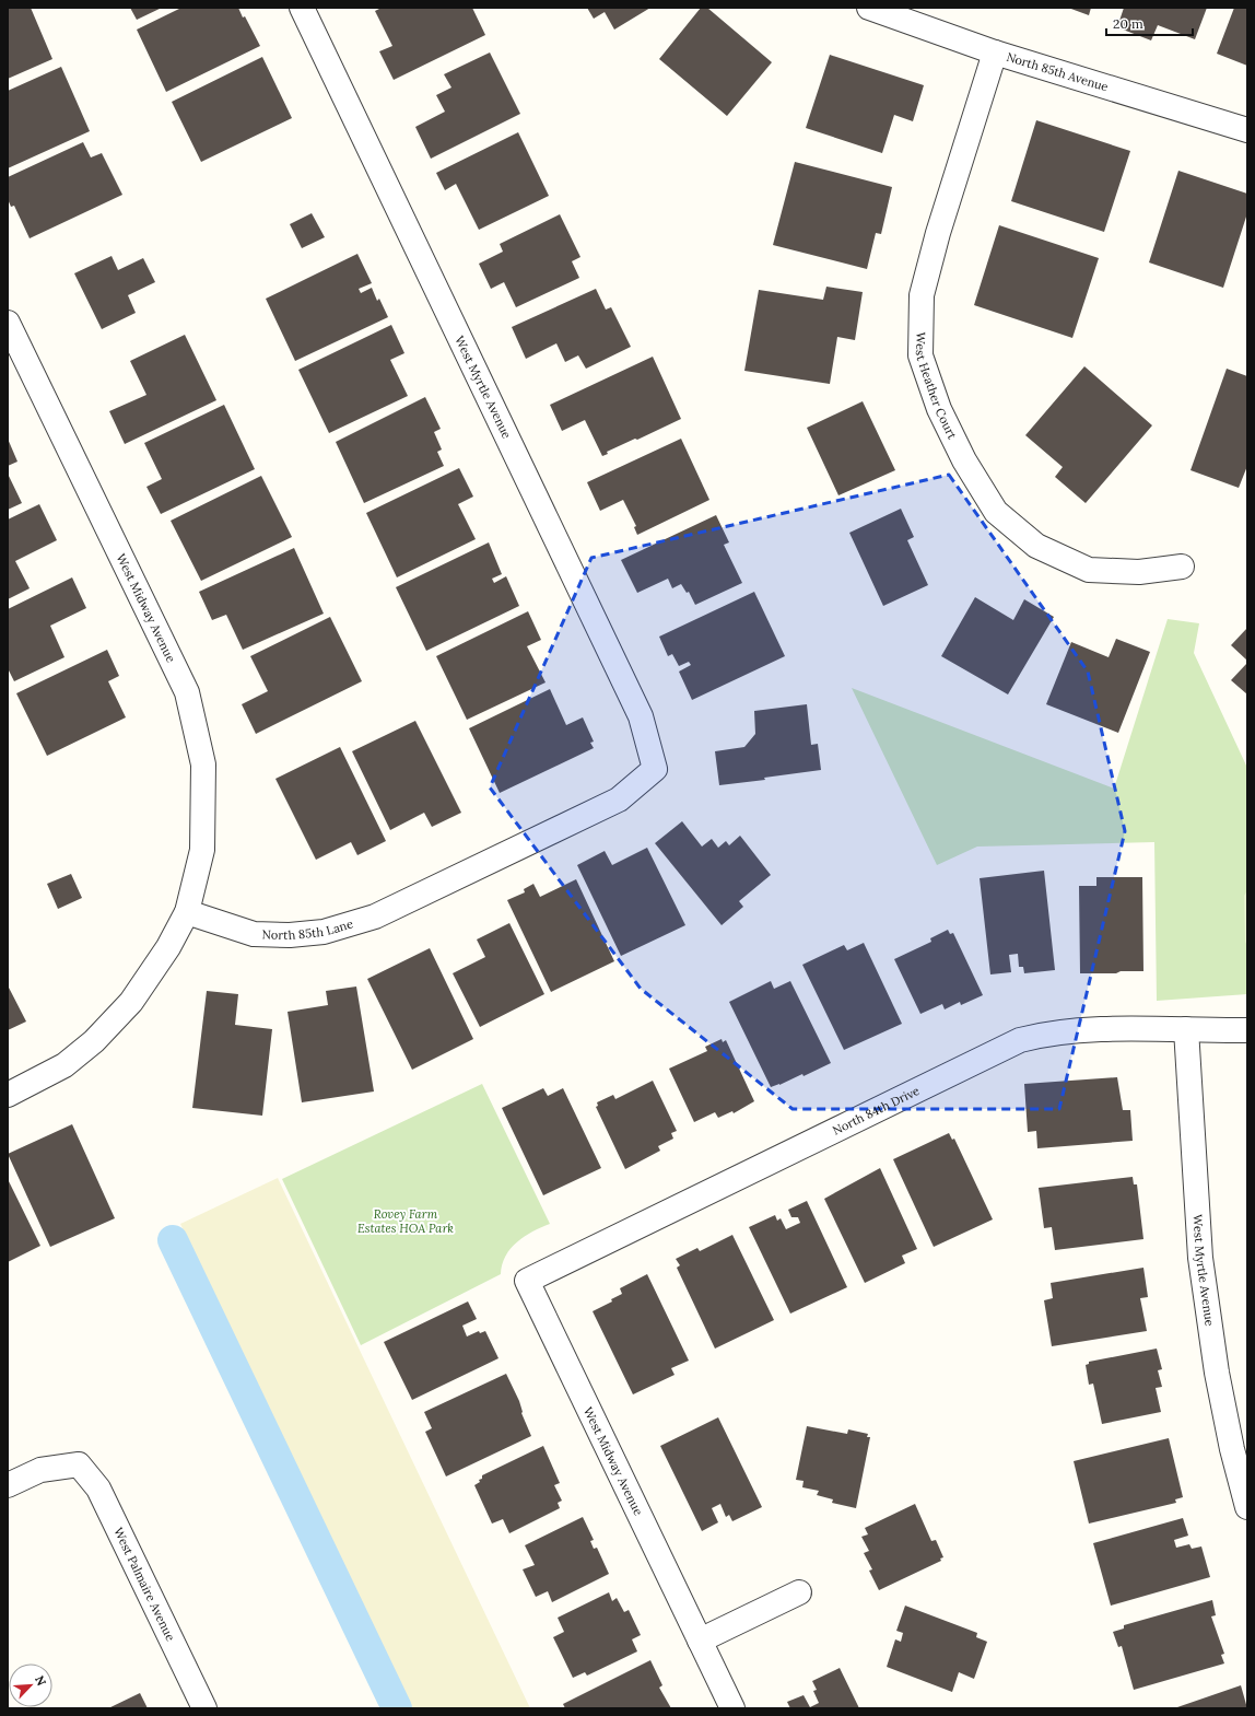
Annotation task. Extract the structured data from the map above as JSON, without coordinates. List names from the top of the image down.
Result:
{
  "streets": {
    "street": [
      "North 85th Avenue",
      "West Heather Court",
      "West Myrtle Avenue",
      "West Midway Avenue",
      "North 85th Lane",
      "North 84th Drive",
      "West Palmaire Avenue"
    ]
  },
  "crossings": [
    ["North 85th Avenue", "West Heather Court"],
    ["West Myrtle Avenue", "North 85th Lane"],
    ["West Myrtle Avenue", "North 84th Drive"],
    ["West Midway Avenue", "North 85th Lane"],
    ["West Midway Avenue", "North 84th Drive"]
  ],
  "parks": ["Rovey Farm Estates HOA Park"],
  "scale_bar": "20 m",
  "north": "top right"
}
